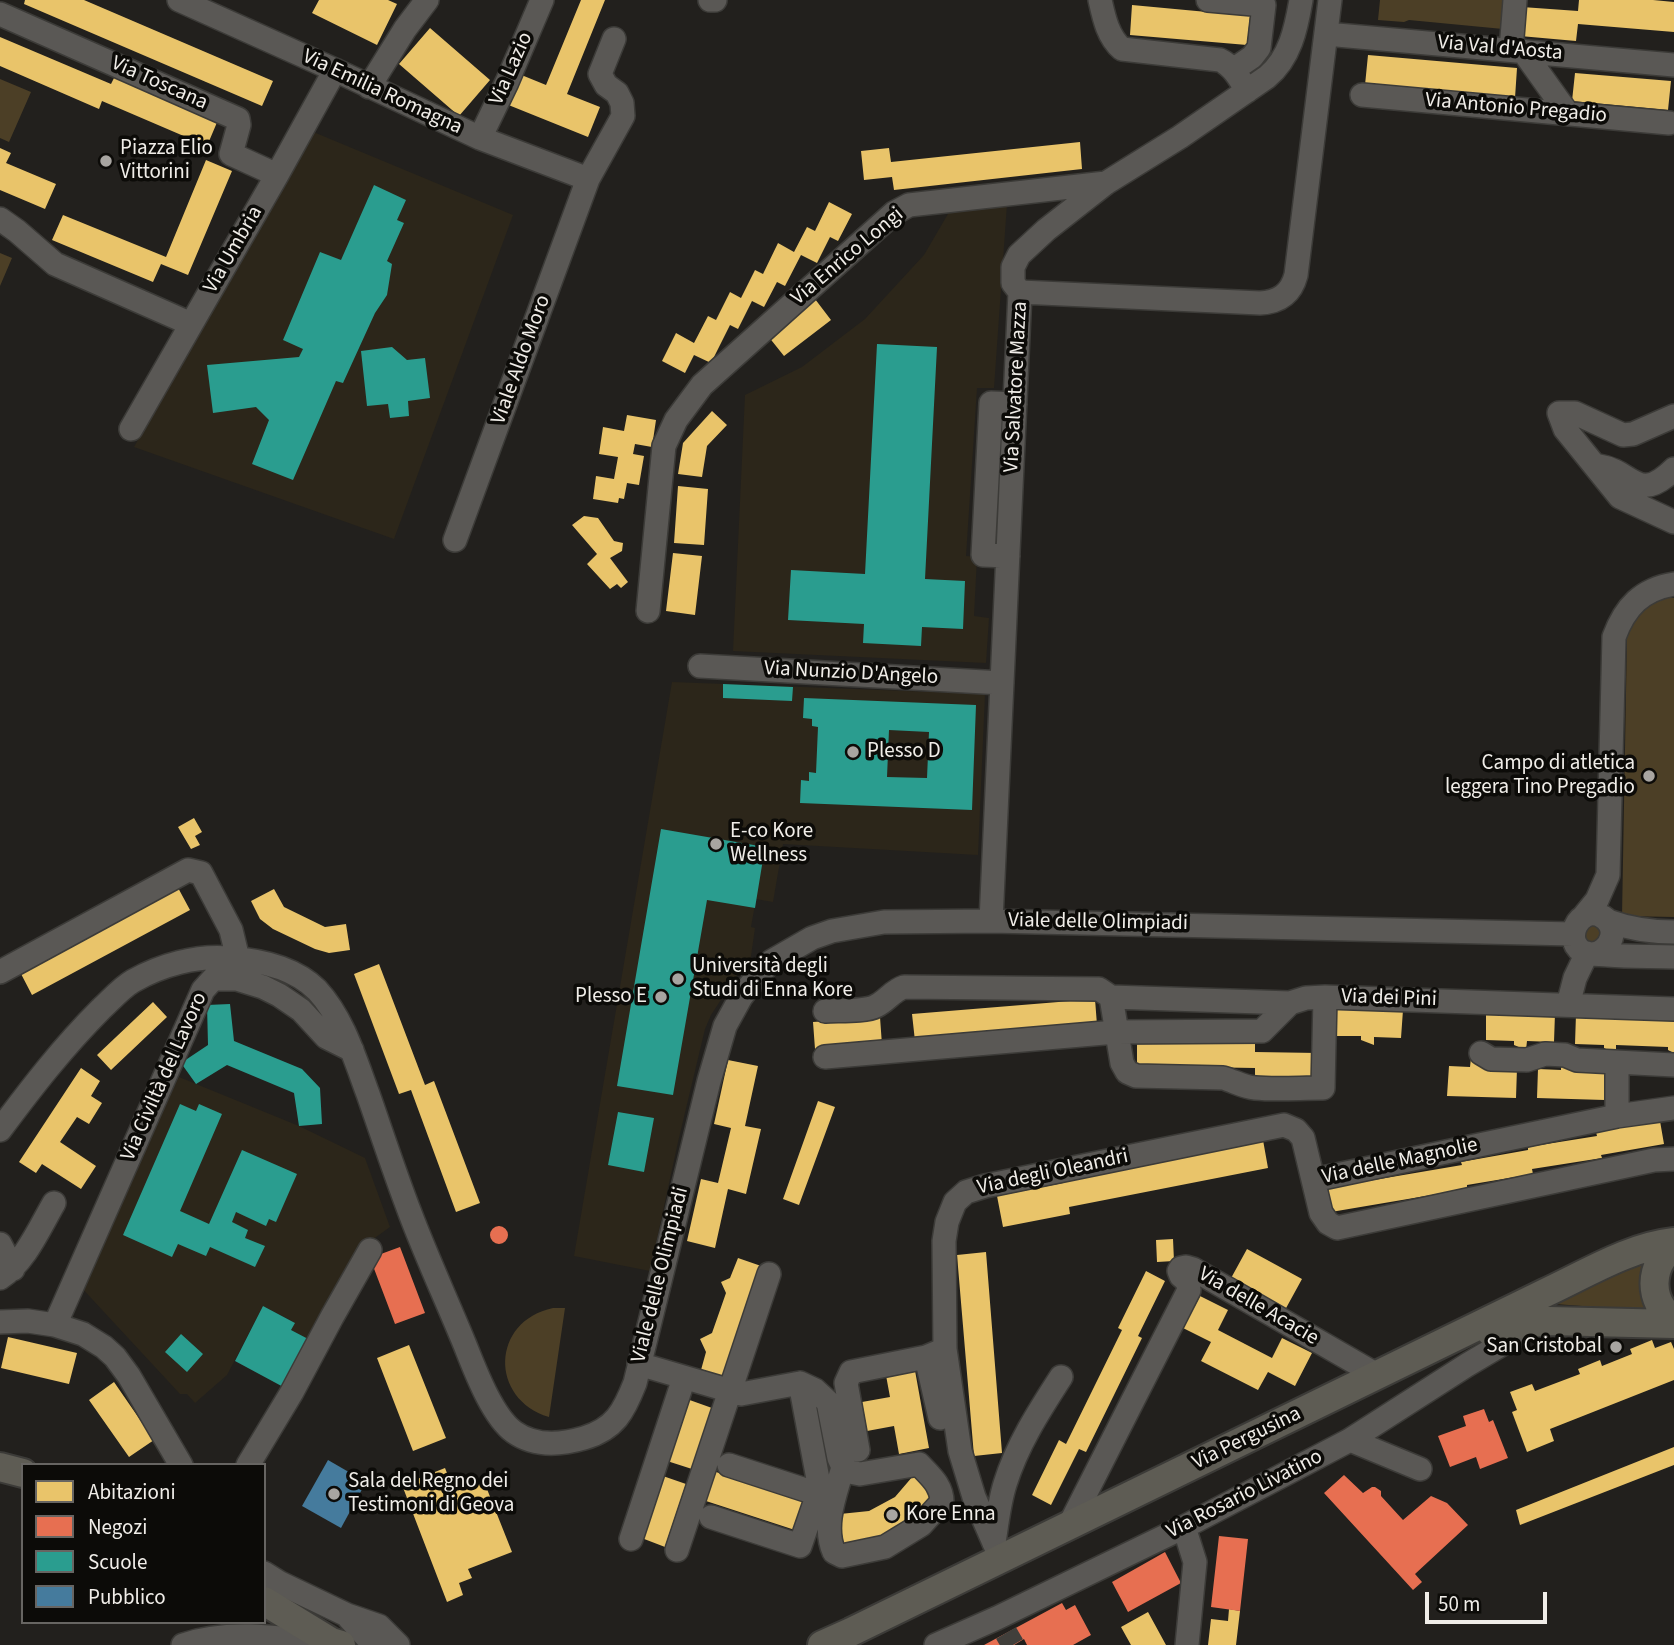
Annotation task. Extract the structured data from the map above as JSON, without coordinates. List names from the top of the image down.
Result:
{
  "streets": {
    "main road": ["Via Pergusina"],
    "street": [
      "Via Val d'Aosta",
      "Via Lazio",
      "Via Toscana",
      "Via Emilia Romagna",
      "Via Antonio Pregadio",
      "Via Umbria",
      "Via Enrico Longi",
      "Viale Aldo Moro",
      "Via Salvatore Mazza",
      "Via Nunzio D'Angelo",
      "Viale delle Olimpiadi",
      "Via dei Pini",
      "Via Civiltà del Lavoro",
      "Via delle Magnolie",
      "Via degli Oleandri",
      "Via delle Acacie",
      "Via Rosario Livatino"
    ]
  },
  "crossings": [
    ["Via Val d'Aosta", "Via Salvatore Mazza"],
    ["Via Lazio", "Via Emilia Romagna"],
    ["Via Toscana", "Via Umbria"],
    ["Via Emilia Romagna", "Via Umbria"],
    ["Via Emilia Romagna", "Viale Aldo Moro"],
    ["Via Salvatore Mazza", "Via Nunzio D'Angelo"],
    ["Via Salvatore Mazza", "Viale delle Olimpiadi"],
    ["Viale delle Olimpiadi", "Via Civiltà del Lavoro"],
    ["Via delle Magnolie", "Via degli Oleandri"],
    ["Via degli Oleandri", "Via Pergusina"],
    ["Via delle Acacie", "Via Pergusina"],
    ["Via Pergusina", "Via Rosario Livatino"]
  ],
  "places": [
    "Piazza Elio Vittorini",
    "Plesso D",
    "Campo di atletica leggera Tino Pregadio",
    "E-co Kore Wellness",
    "Università degli Studi di Enna Kore",
    "Plesso E",
    "San Cristobal",
    "Sala del Regno dei Testimoni di Geova",
    "Kore Enna"
  ],
  "legend": [
    "Abitazioni",
    "Negozi",
    "Scuole",
    "Pubblico"
  ],
  "scale_bar": "50 m"
}
